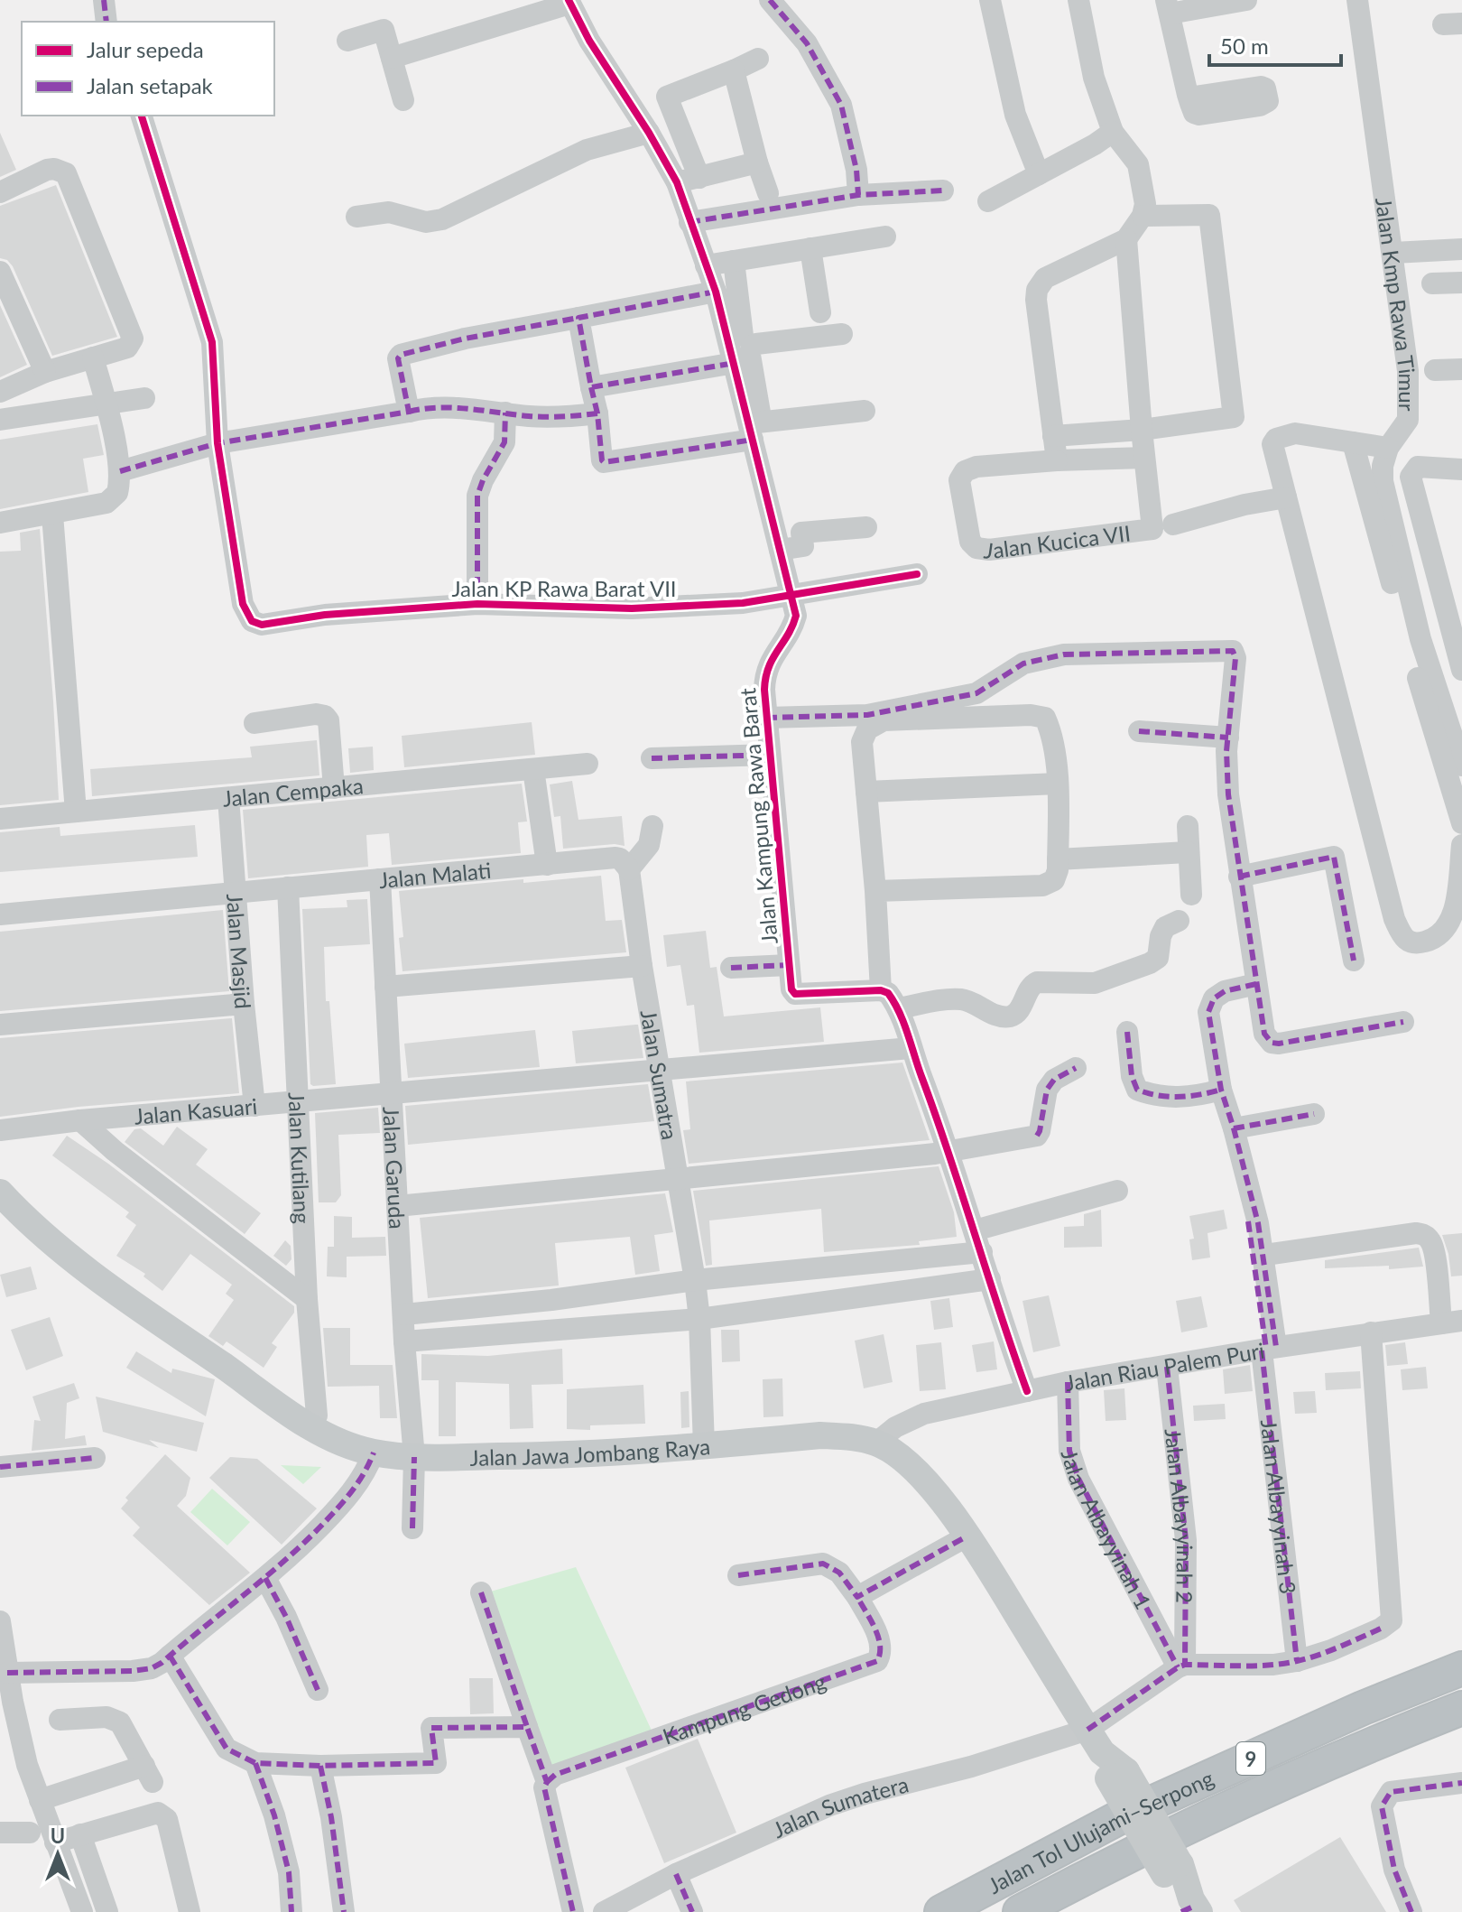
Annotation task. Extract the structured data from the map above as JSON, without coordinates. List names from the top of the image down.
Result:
{
  "streets": {
    "highway": ["9", "Jalan Tol Ulujami–Serpong"],
    "main road": ["Jalan Jawa Jombang Raya"],
    "street": [
      "Jalan Kmp Rawa Timur",
      "Jalan Kucica VII",
      "Jalan KP Rawa Barat VII",
      "Jalan Cempaka",
      "Jalan Kampung Rawa Barat",
      "Jalan Malati",
      "Jalan Masjid",
      "Jalan Sumatra",
      "Jalan Kasuari",
      "Jalan Kutilang",
      "Jalan Garuda",
      "Jalan Riau Palem Puri",
      "Jalan Albayyinah 3",
      "Jalan Albayyinah 2",
      "Jalan Albayyinah 1",
      "Kampung Gedong",
      "Jalan Sumatera"
    ]
  },
  "crossings": [
    ["Jalan KP Rawa Barat VII", "Jalan Kampung Rawa Barat"],
    ["Jalan Cempaka", "Jalan Masjid"],
    ["Jalan Malati", "Jalan Masjid"],
    ["Jalan Malati", "Jalan Sumatra"],
    ["Jalan Malati", "Jalan Kutilang"],
    ["Jalan Malati", "Jalan Garuda"],
    ["Jalan Masjid", "Jalan Kasuari"],
    ["Jalan Sumatra", "Jalan Kasuari"],
    ["Jalan Sumatra", "Jalan Jawa Jombang Raya"],
    ["Jalan Kasuari", "Jalan Kutilang"],
    ["Jalan Kasuari", "Jalan Garuda"],
    ["Jalan Kutilang", "Jalan Jawa Jombang Raya"],
    ["Jalan Garuda", "Jalan Jawa Jombang Raya"],
    ["Jalan Riau Palem Puri", "Jalan Jawa Jombang Raya"],
    ["Jalan Riau Palem Puri", "Jalan Albayyinah 3"],
    ["Jalan Riau Palem Puri", "Jalan Albayyinah 2"],
    ["Jalan Riau Palem Puri", "Jalan Albayyinah 1"],
    ["Jalan Jawa Jombang Raya", "Jalan Sumatera"],
    ["Jalan Albayyinah 2", "Jalan Albayyinah 1"],
    ["Jalan Albayyinah 2", "Jalan Sumatera"],
    ["Jalan Albayyinah 1", "Jalan Sumatera"]
  ],
  "legend": ["Jalur sepeda", "Jalan setapak"],
  "scale_bar": "50 m",
  "north": "top"
}
